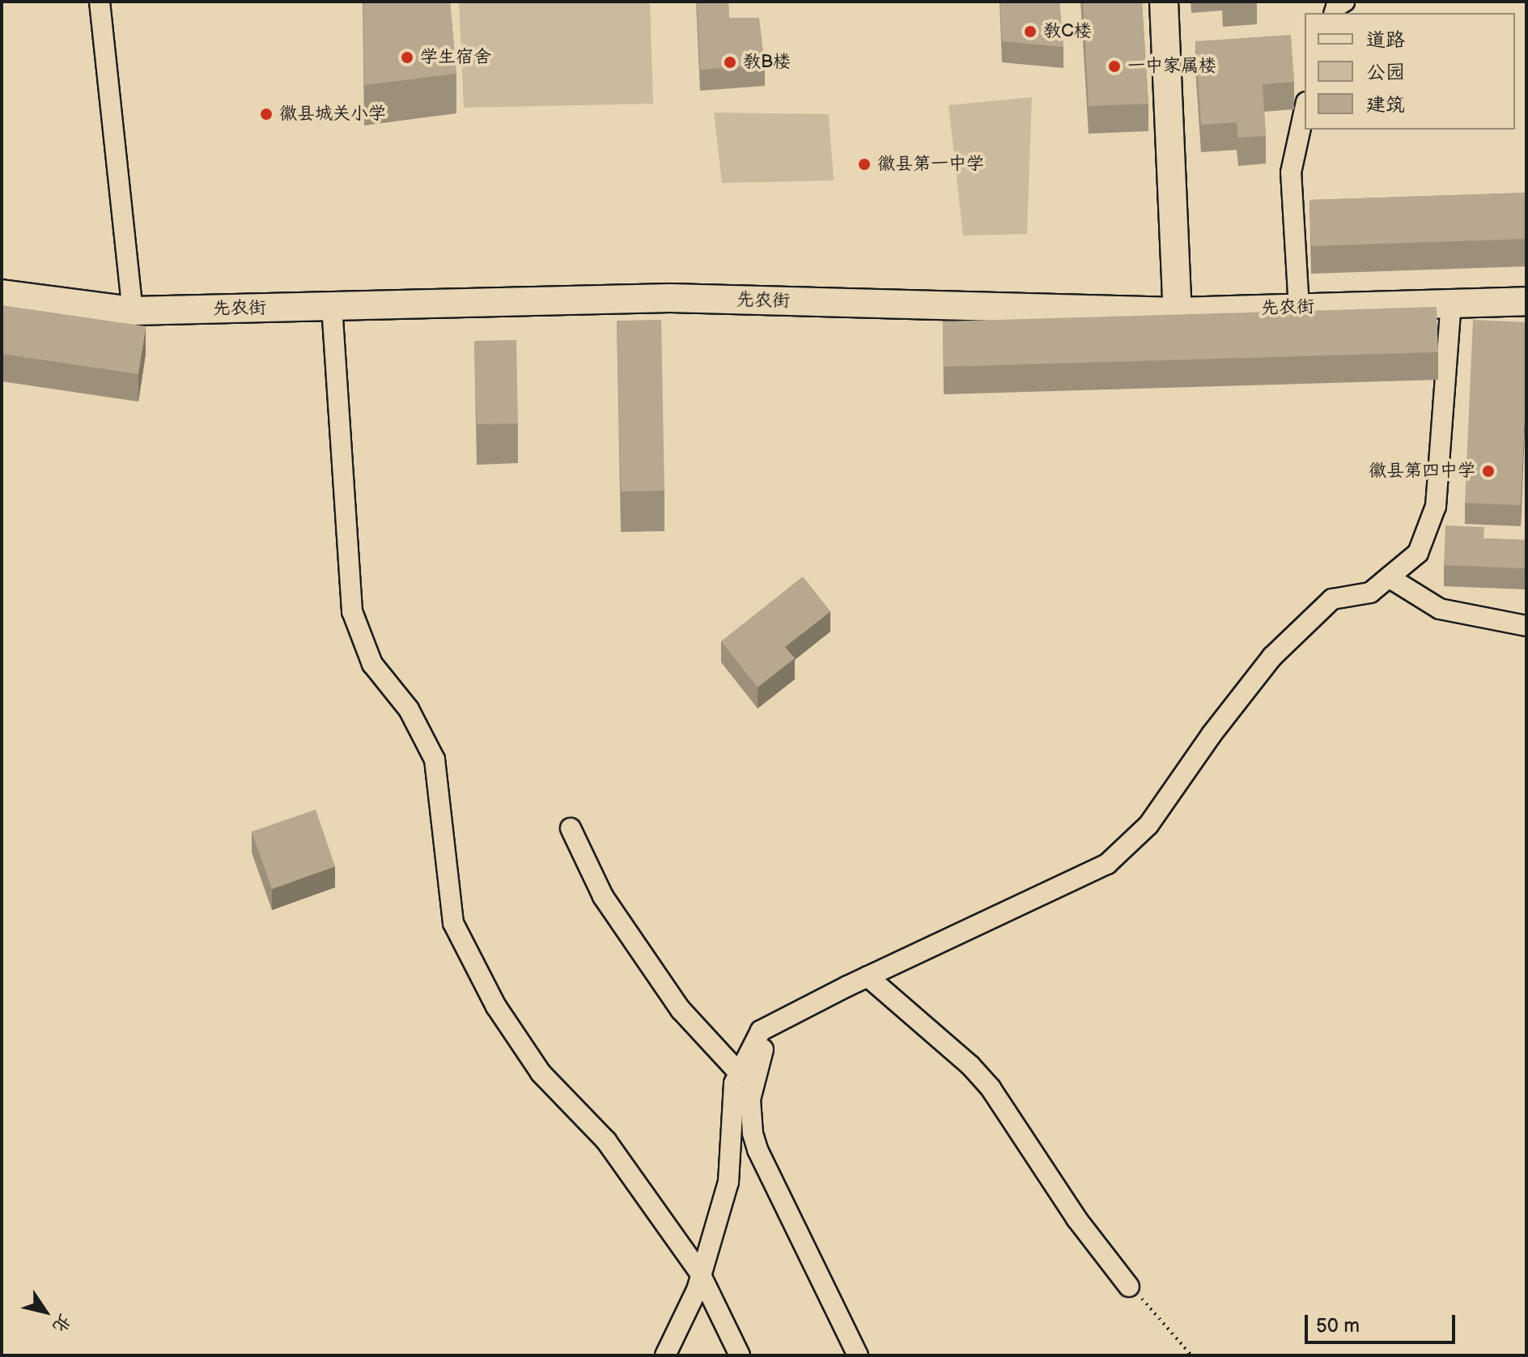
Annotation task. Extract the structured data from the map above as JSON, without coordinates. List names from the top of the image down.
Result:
{
  "streets": {
    "main road": ["先农街"]
  },
  "places": [
    "教C楼",
    "学生宿舍",
    "教B楼",
    "一中家属楼",
    "徽县城关小学",
    "徽县第一中学",
    "徽县第四中学"
  ],
  "legend": ["道路", "公园", "建筑"],
  "scale_bar": "50 m",
  "north": "bottom right"
}
